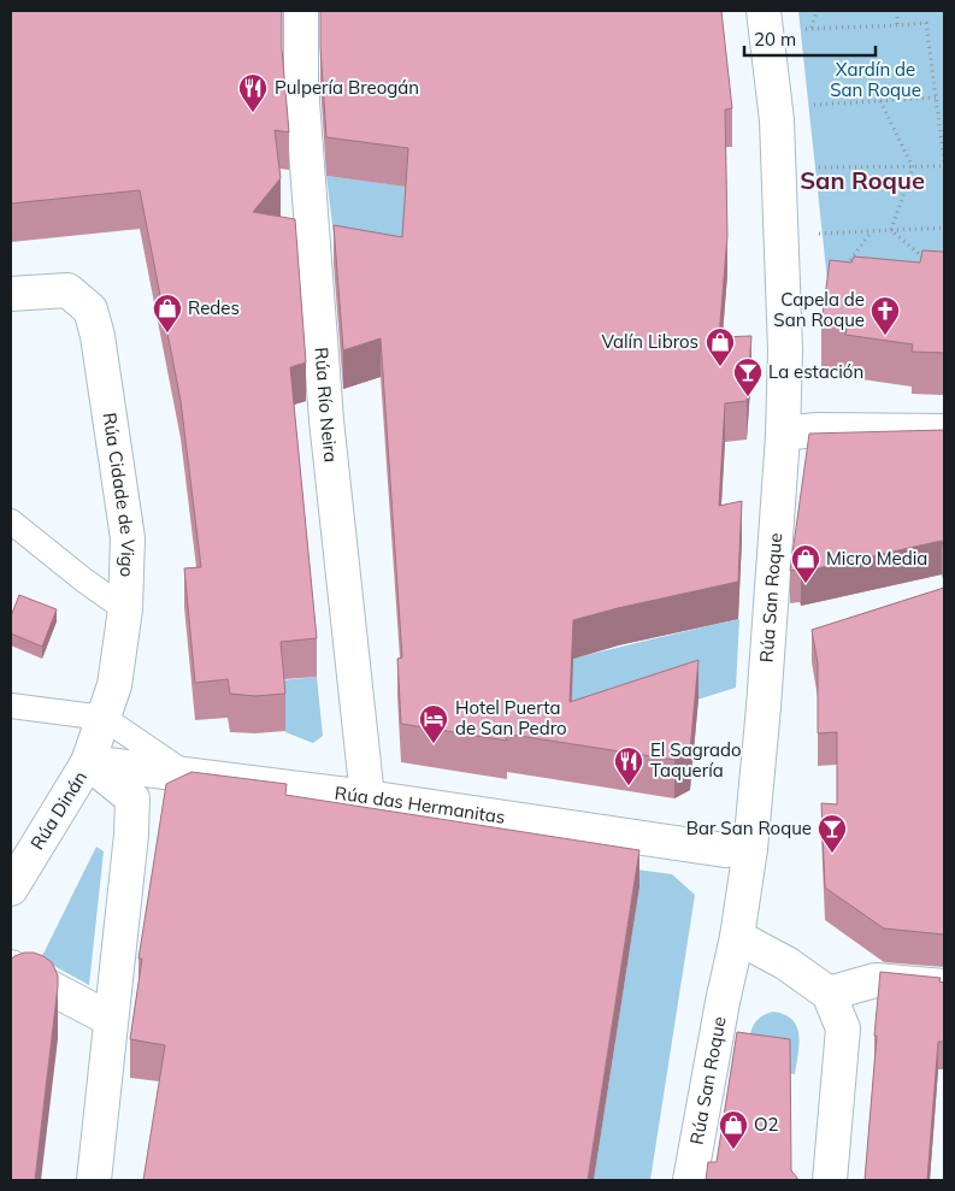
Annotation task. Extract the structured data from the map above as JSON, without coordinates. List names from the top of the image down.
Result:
{
  "streets": {
    "street": [
      "Rúa Río Neira",
      "Rúa Cidade de Vigo",
      "Rúa San Roque",
      "Rúa das Hermanitas",
      "Rúa Dinán"
    ]
  },
  "crossings": [
    ["Rúa Río Neira", "Rúa das Hermanitas"],
    ["Rúa Cidade de Vigo", "Rúa das Hermanitas"],
    ["Rúa Cidade de Vigo", "Rúa Dinán"],
    ["Rúa San Roque", "Rúa das Hermanitas"],
    ["Rúa das Hermanitas", "Rúa Dinán"]
  ],
  "districts": ["San Roque"],
  "parks": ["Xardín de San Roque"],
  "places": {
    "restaurant": ["Pulpería Breogán", "El Sagrado Taquería"],
    "shop": [
      "Redes",
      "Valín Libros",
      "Micro Media",
      "O2"
    ],
    "church": ["Capela de San Roque"],
    "bar": ["La estación", "Bar San Roque"],
    "hotel": ["Hotel Puerta de San Pedro"]
  },
  "scale_bar": "20 m"
}
